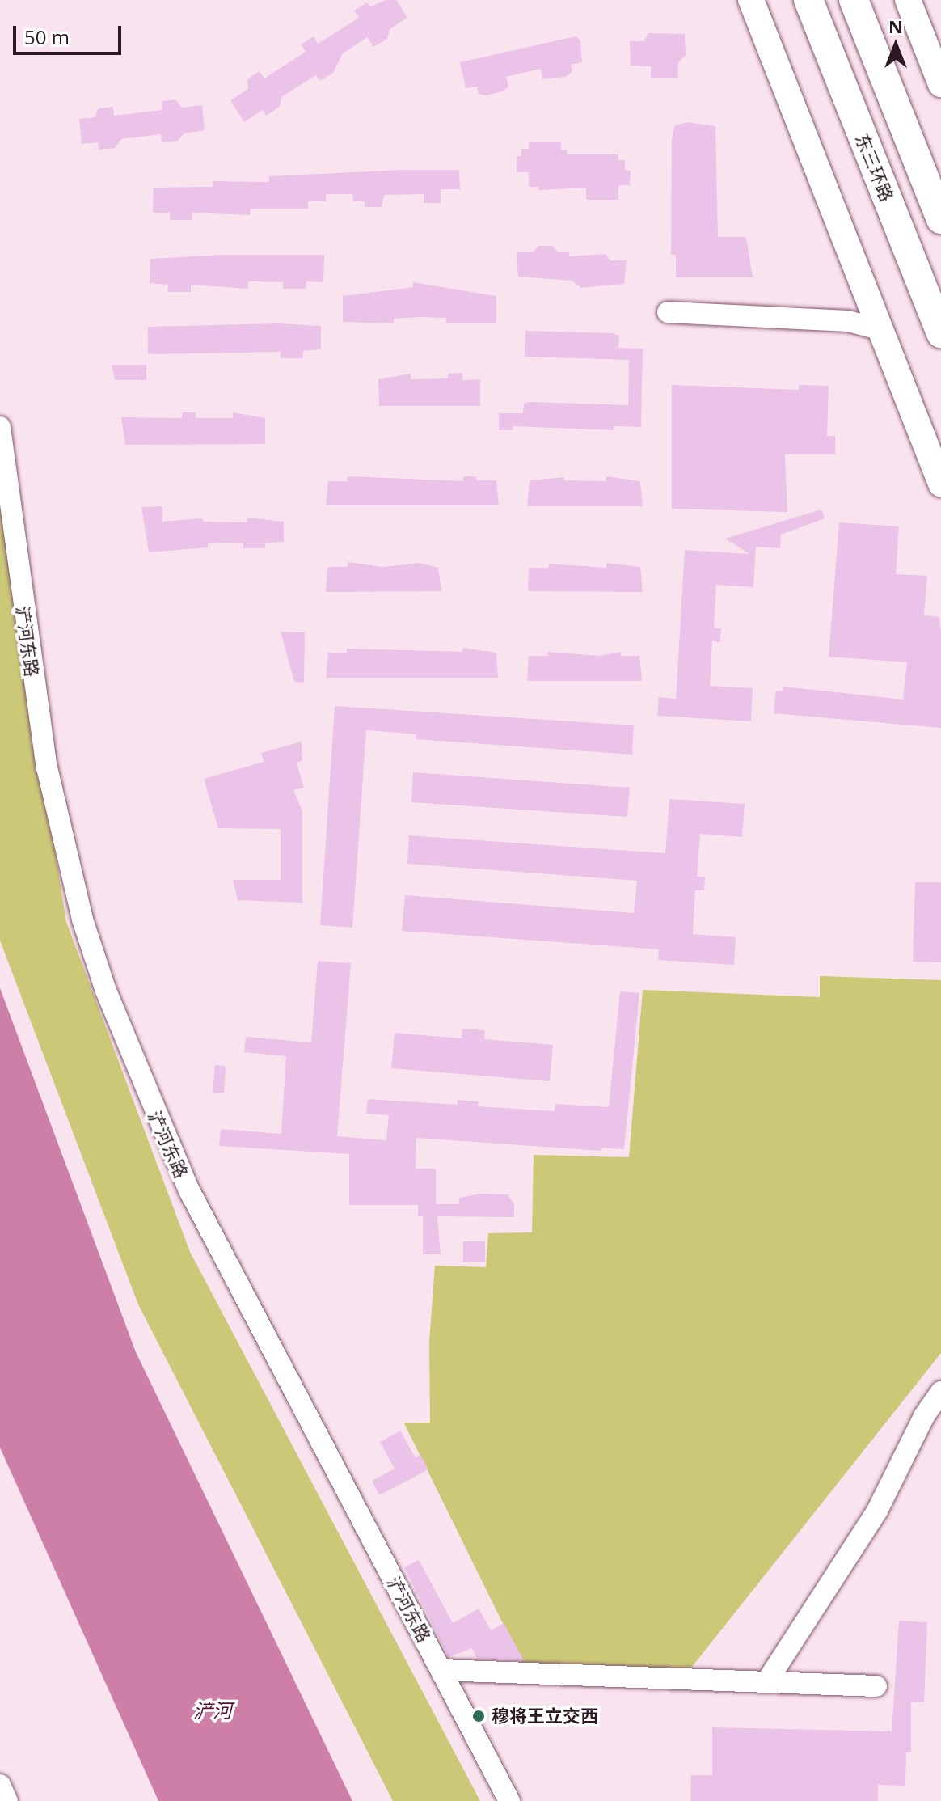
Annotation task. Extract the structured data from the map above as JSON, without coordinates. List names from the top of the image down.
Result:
{
  "streets": {
    "highway": ["东三环路"],
    "street": ["浐河东路"]
  },
  "water": ["浐河"],
  "places": ["穆将王立交西"],
  "scale_bar": "50 m",
  "north": "top"
}
